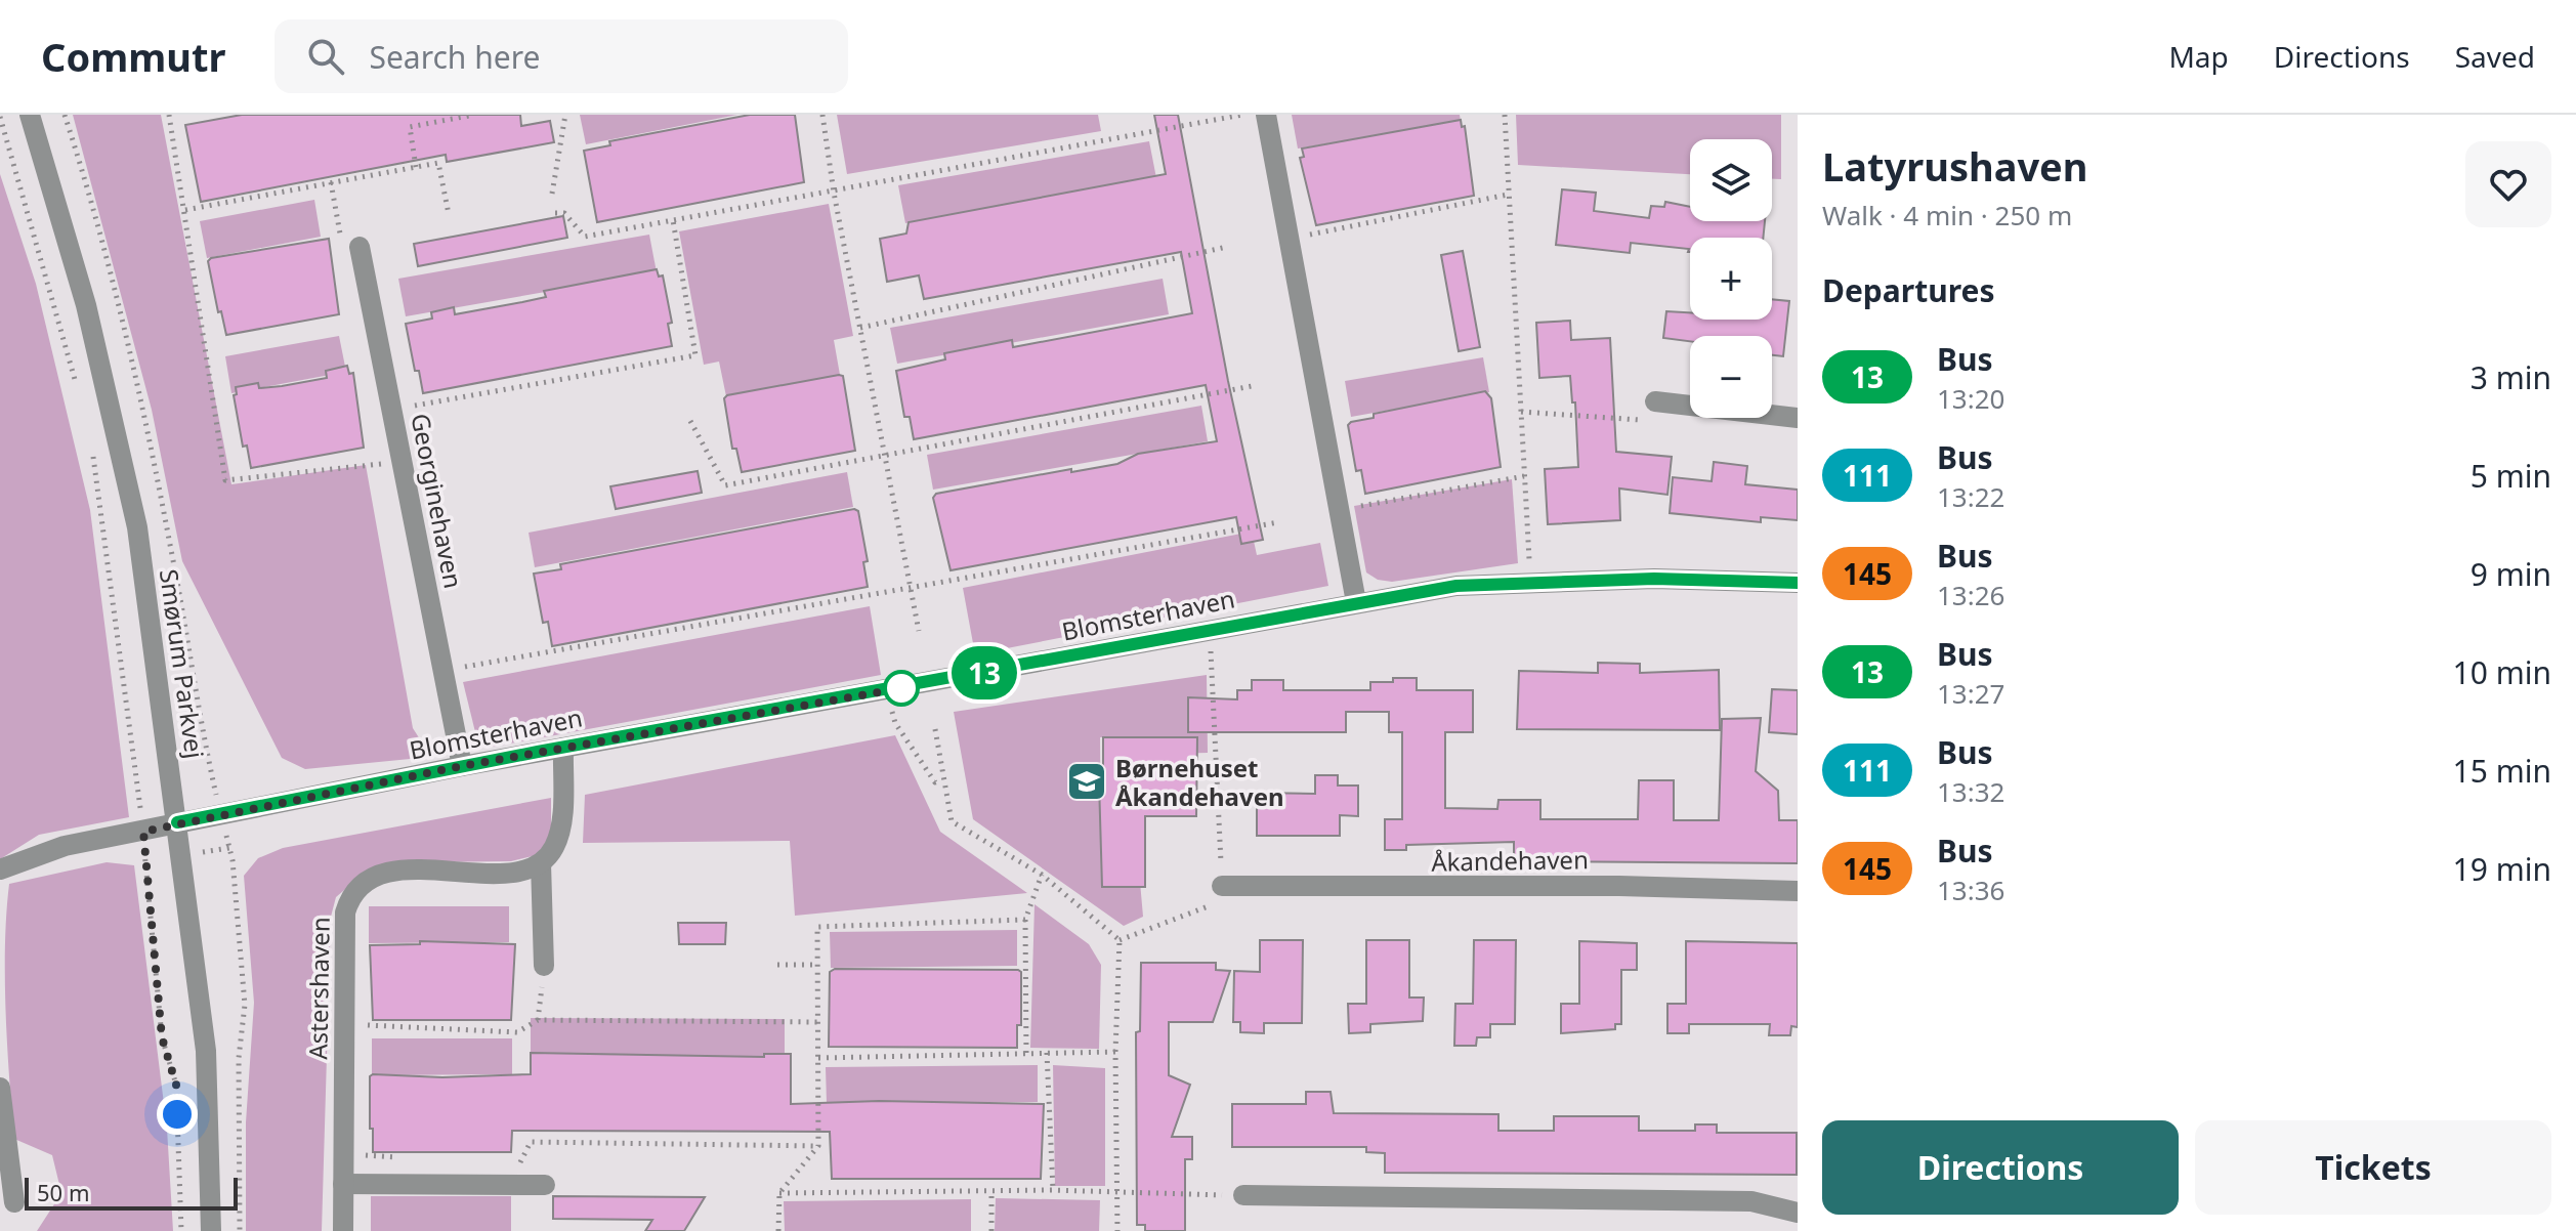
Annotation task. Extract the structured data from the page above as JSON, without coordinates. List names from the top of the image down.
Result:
{
  "streets": {
    "street": [
      "Georginehaven",
      "Blomsterhaven",
      "Smørum Parkvej",
      "Åkandehaven",
      "Astershaven"
    ]
  },
  "crossings": [
    ["Georginehaven", "Blomsterhaven"],
    ["Blomsterhaven", "Smørum Parkvej"]
  ],
  "places": {
    "school or university": ["Børnehuset Åkandehaven"]
  },
  "lines": ["bus line 13"],
  "scale_bar": "50 m",
  "page": {
    "header": "Commutr",
    "search": "Search here",
    "nav": ["Map", "Directions", "Saved"],
    "on_map": "13",
    "heading": [
      ["Latyrushaven", "Walk · 4 min · 250 m"],
      "Departures"
    ],
    "map_buttons": ["+", "−"],
    "list": [
      {
        "mark": "13",
        "name": "Bus",
        "note": "13:20",
        "value": "3 min"
      },
      {
        "mark": "111",
        "name": "Bus",
        "note": "13:22",
        "value": "5 min"
      },
      {
        "mark": "145",
        "name": "Bus",
        "note": "13:26",
        "value": "9 min"
      },
      {
        "mark": "13",
        "name": "Bus",
        "note": "13:27",
        "value": "10 min"
      },
      {
        "mark": "111",
        "name": "Bus",
        "note": "13:32",
        "value": "15 min"
      },
      {
        "mark": "145",
        "name": "Bus",
        "note": "13:36",
        "value": "19 min"
      }
    ],
    "buttons": ["Directions", "Tickets"],
    "scale": "50 m"
  }
}
